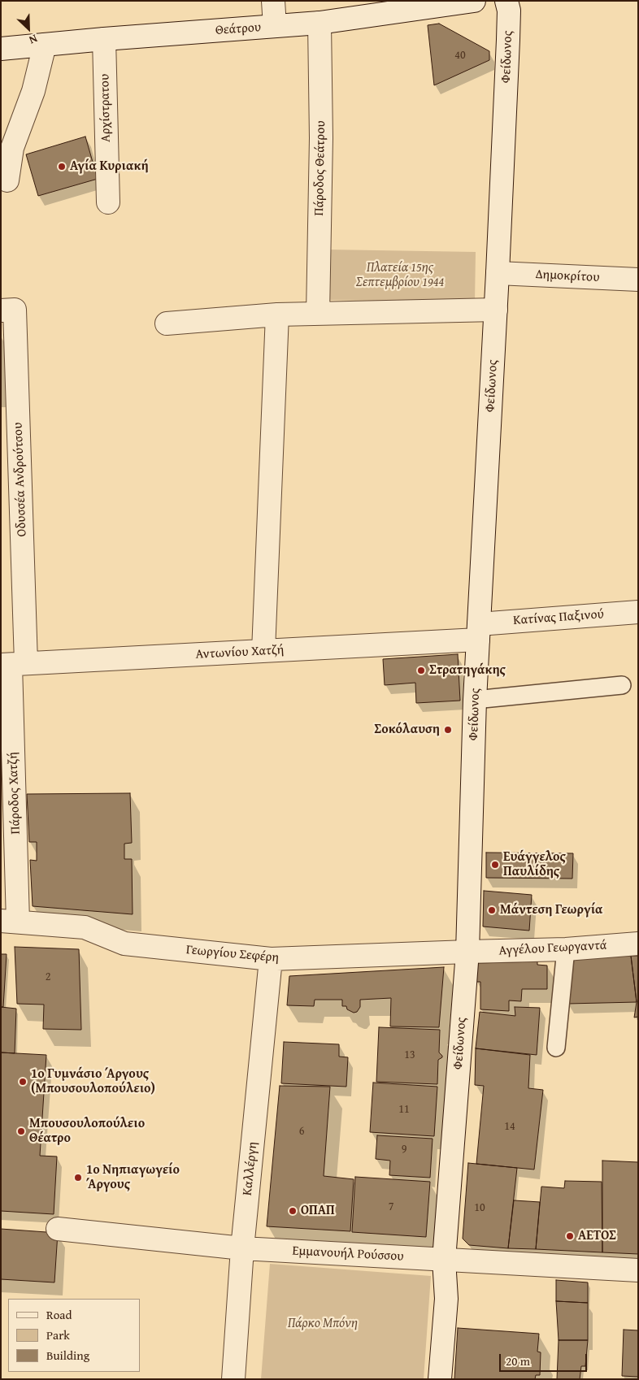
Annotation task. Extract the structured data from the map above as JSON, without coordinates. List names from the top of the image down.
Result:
{
  "streets": {
    "street": [
      "Θεάτρου",
      "Φείδωνος",
      "Αρχίστρατου",
      "Πάροδος Θεάτρου",
      "Δημοκρίτου",
      "Οδυσσέα Ανδρούτσου",
      "Κατίνας Παξινού",
      "Αντωνίου Χατζή",
      "Πάροδος Χατζή",
      "Αγγέλου Γεωργαντά",
      "Γεωργίου Σεφέρη",
      "Καλλέργη",
      "Εμμανουήλ Ρούσσου"
    ]
  },
  "crossings": [
    ["Θεάτρου", "Αρχίστρατου"],
    ["Θεάτρου", "Πάροδος Θεάτρου"],
    ["Φείδωνος", "Δημοκρίτου"],
    ["Φείδωνος", "Κατίνας Παξινού"],
    ["Φείδωνος", "Αντωνίου Χατζή"],
    ["Φείδωνος", "Αγγέλου Γεωργαντά"],
    ["Φείδωνος", "Γεωργίου Σεφέρη"],
    ["Φείδωνος", "Εμμανουήλ Ρούσσου"],
    ["Οδυσσέα Ανδρούτσου", "Αντωνίου Χατζή"],
    ["Οδυσσέα Ανδρούτσου", "Πάροδος Χατζή"],
    ["Κατίνας Παξινού", "Αντωνίου Χατζή"],
    ["Αντωνίου Χατζή", "Πάροδος Χατζή"],
    ["Πάροδος Χατζή", "Γεωργίου Σεφέρη"],
    ["Αγγέλου Γεωργαντά", "Γεωργίου Σεφέρη"],
    ["Γεωργίου Σεφέρη", "Καλλέργη"],
    ["Καλλέργη", "Εμμανουήλ Ρούσσου"]
  ],
  "parks": ["Πλατεία 15ης Σεπτεμβρίου 1944", "Πάρκο Μπόνη"],
  "places": [
    "Αγία Κυριακή",
    "Στρατηγάκης",
    "Σοκόλαυση",
    "Ευάγγελος Παυλίδης",
    "Μάντεση Γεωργία",
    "1ο Γυμνάσιο Άργους (Μπουσουλοπούλειο)",
    "Μπουσουλοπούλειο Θέατρο",
    "1ο Νηπιαγωγείο Άργους",
    "ΟΠΑΠ",
    "ΑΕΤΟΣ"
  ],
  "house_numbers": [
    "40",
    "2",
    "13",
    "11",
    "14",
    "6",
    "9",
    "7",
    "10"
  ],
  "legend": ["Road", "Park", "Building"],
  "scale_bar": "20 m",
  "north": "bottom right"
}
